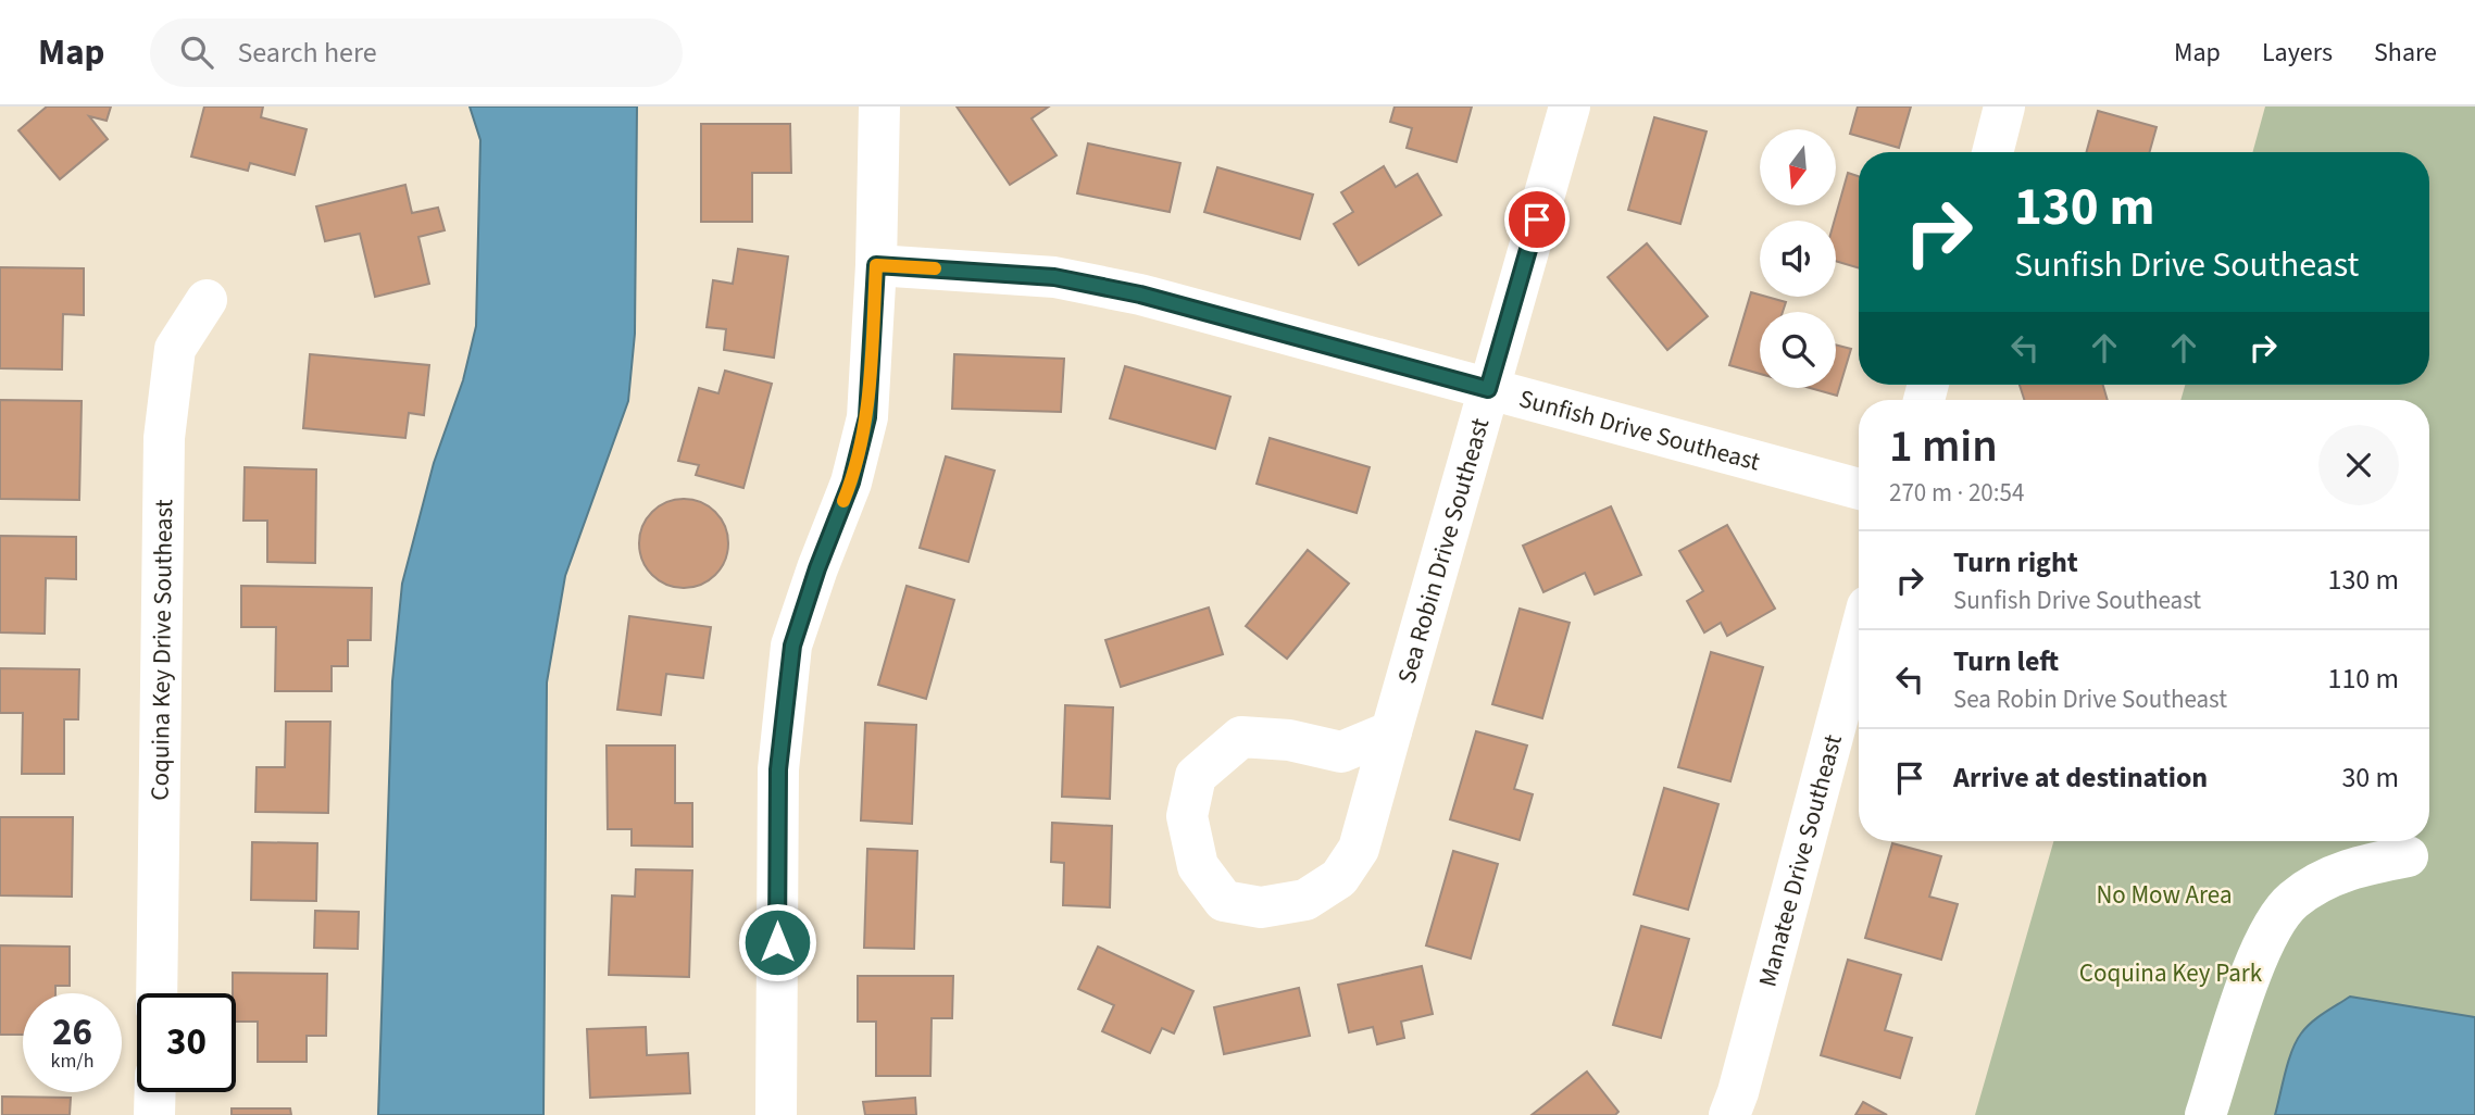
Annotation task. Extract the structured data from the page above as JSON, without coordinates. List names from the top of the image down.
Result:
{
  "streets": {
    "street": [
      "Sunfish Drive Southeast",
      "Sea Robin Drive Southeast",
      "Coquina Key Drive Southeast",
      "Manatee Drive Southeast"
    ]
  },
  "crossings": [
    ["Sunfish Drive Southeast", "Sea Robin Drive Southeast"]
  ],
  "parks": ["No Mow Area", "Coquina Key Park"],
  "north": "bottom",
  "page": {
    "header": "Map",
    "search": "Search here",
    "nav": ["Map", "Layers", "Share"],
    "turn": ["130 m", "Sunfish Drive Southeast"],
    "heading": ["1 min", "270 m · 20:54"],
    "list": [
      {
        "name": "Turn right",
        "note": "Sunfish Drive Southeast",
        "value": "130 m"
      },
      {
        "name": "Turn left",
        "note": "Sea Robin Drive Southeast",
        "value": "110 m"
      },
      {
        "name": "Arrive at destination",
        "value": "30 m"
      }
    ],
    "speed": "26 km/h",
    "limit": "30"
  }
}
